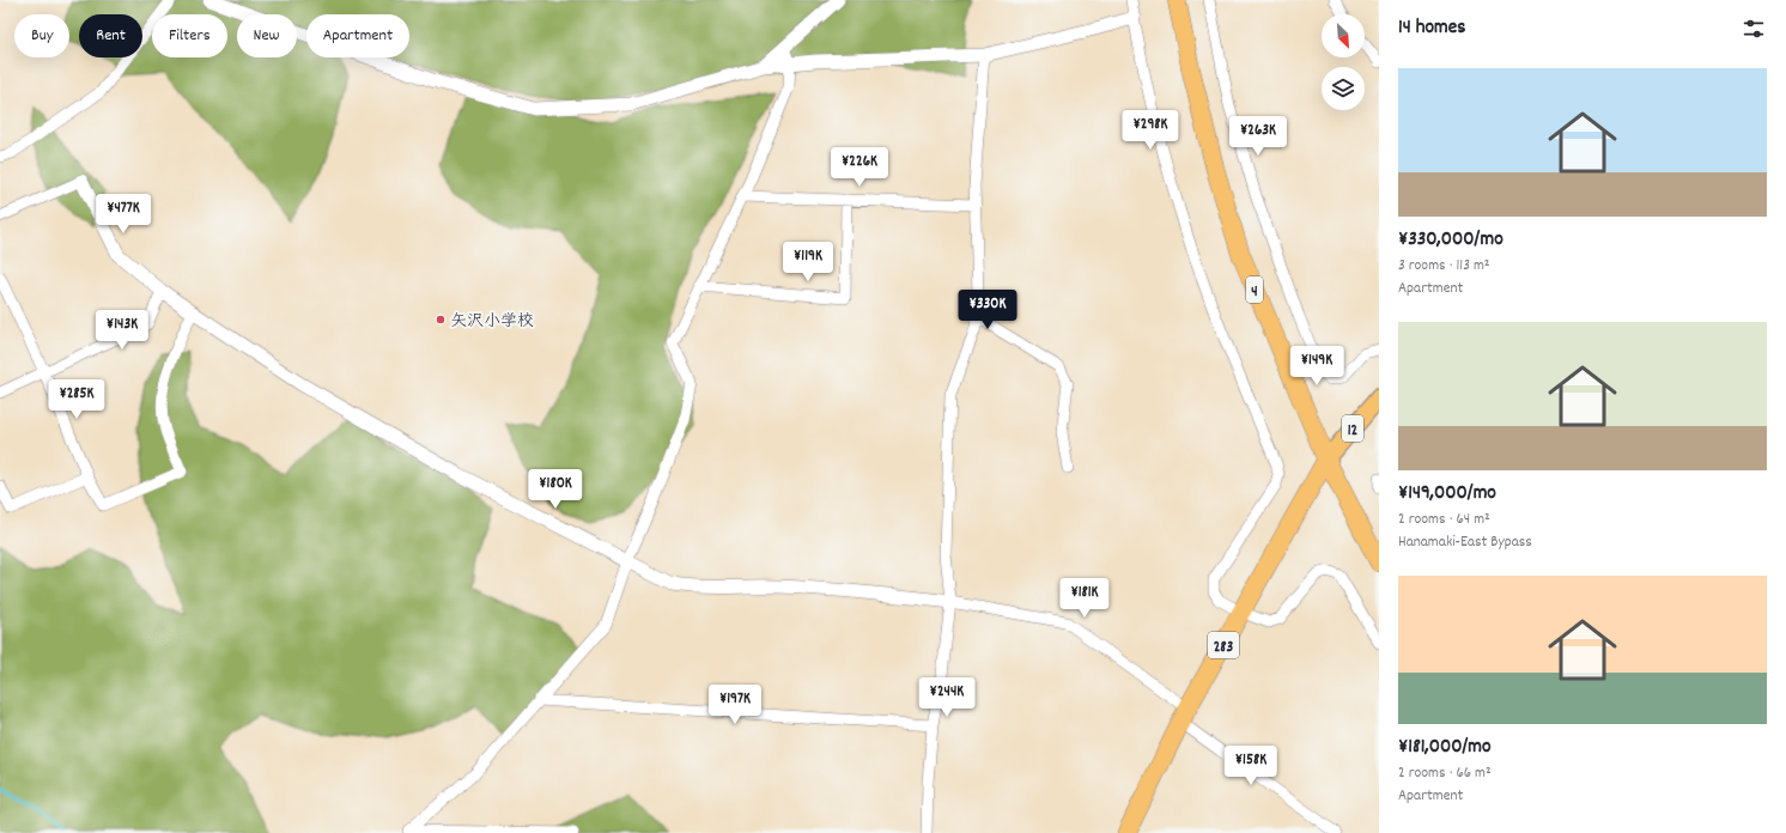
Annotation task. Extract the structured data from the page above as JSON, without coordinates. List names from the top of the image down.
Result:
{
  "streets": {
    "highway": ["4", "283"],
    "main road": ["12"]
  },
  "crossings": [
    ["4", "12"],
    ["4", "283"],
    ["12", "283"]
  ],
  "places": ["矢沢小学校"],
  "north": "bottom right",
  "page": {
    "heading": "14 homes",
    "chip": [
      "Buy",
      "Rent",
      "Filters",
      "New",
      "Apartment"
    ],
    "list": [
      {
        "name": "¥330,000/mo",
        "note": "3 rooms · 113 m² · Apartment"
      },
      {
        "name": "¥149,000/mo",
        "note": "2 rooms · 64 m² · Hanamaki-East Bypass"
      },
      {
        "name": "¥181,000/mo",
        "note": "2 rooms · 66 m² · Apartment"
      }
    ],
    "price": [
      "¥298K",
      "¥263K",
      "¥226K",
      "¥477K",
      "¥119K",
      "¥330K",
      "¥143K",
      "¥149K",
      "¥285K",
      "¥180K",
      "¥181K",
      "¥244K",
      "¥197K",
      "¥158K"
    ]
  }
}
